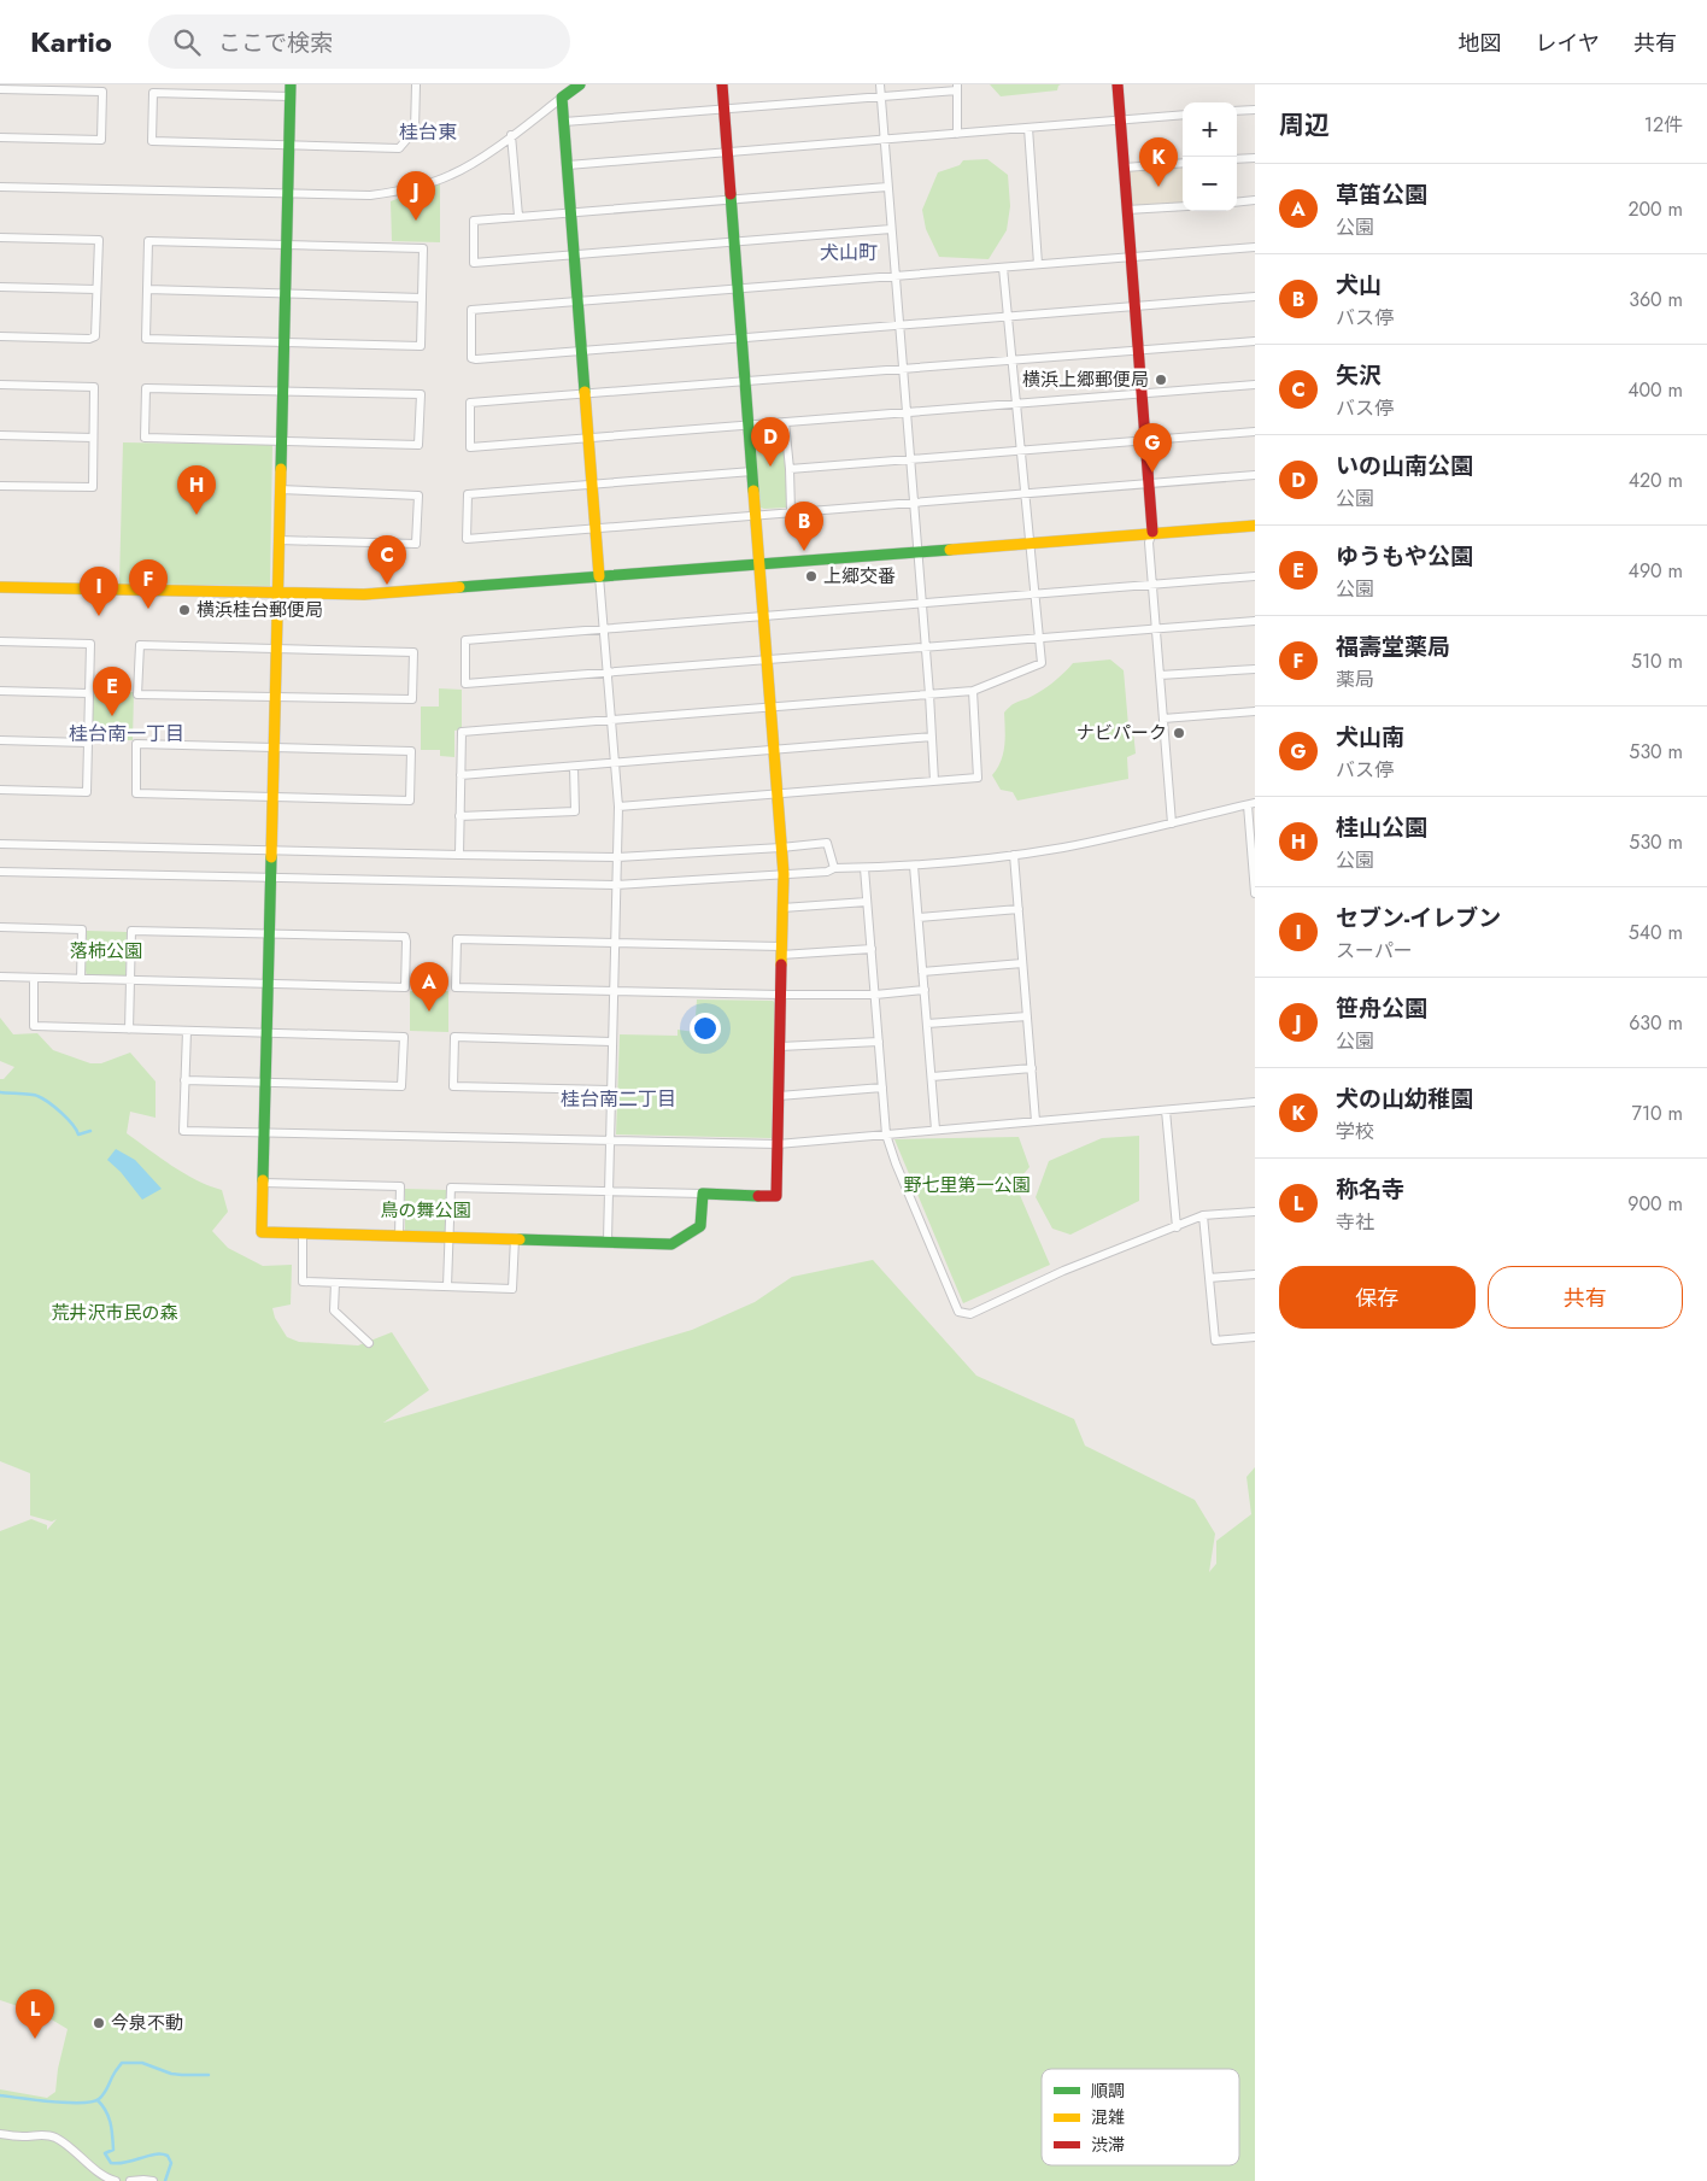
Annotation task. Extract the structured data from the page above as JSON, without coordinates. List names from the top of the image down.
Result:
{
  "districts": [
    "桂台東",
    "犬山町",
    "桂台南一丁目",
    "桂台南二丁目"
  ],
  "parks": [
    "落柿公園",
    "野七里第一公園",
    "鳥の舞公園",
    "荒井沢市民の森"
  ],
  "places": [
    "横浜上郷郵便局",
    "上郷交番",
    "横浜桂台郵便局",
    "ナビパーク",
    "今泉不動"
  ],
  "legend": ["順調", "混雑", "渋滞"],
  "page": {
    "header": "Kartio",
    "search": "ここで検索",
    "nav": ["地図", "レイヤ", "共有"],
    "heading": ["周辺", "12件"],
    "map_buttons": ["+", "−"],
    "pins": [
      "K",
      "J",
      "D",
      "G",
      "H",
      "B",
      "C",
      "F",
      "I",
      "E",
      "A",
      "L"
    ],
    "list": [
      {
        "mark": "A",
        "name": "草笛公園",
        "note": "公園",
        "value": "200 m"
      },
      {
        "mark": "B",
        "name": "犬山",
        "note": "バス停",
        "value": "360 m"
      },
      {
        "mark": "C",
        "name": "矢沢",
        "note": "バス停",
        "value": "400 m"
      },
      {
        "mark": "D",
        "name": "いの山南公園",
        "note": "公園",
        "value": "420 m"
      },
      {
        "mark": "E",
        "name": "ゆうもや公園",
        "note": "公園",
        "value": "490 m"
      },
      {
        "mark": "F",
        "name": "福壽堂薬局",
        "note": "薬局",
        "value": "510 m"
      },
      {
        "mark": "G",
        "name": "犬山南",
        "note": "バス停",
        "value": "530 m"
      },
      {
        "mark": "H",
        "name": "桂山公園",
        "note": "公園",
        "value": "530 m"
      },
      {
        "mark": "I",
        "name": "セブン-イレブン",
        "note": "スーパー",
        "value": "540 m"
      },
      {
        "mark": "J",
        "name": "笹舟公園",
        "note": "公園",
        "value": "630 m"
      },
      {
        "mark": "K",
        "name": "犬の山幼稚園",
        "note": "学校",
        "value": "710 m"
      },
      {
        "mark": "L",
        "name": "称名寺",
        "note": "寺社",
        "value": "900 m"
      }
    ],
    "buttons": ["保存", "共有"]
  }
}
